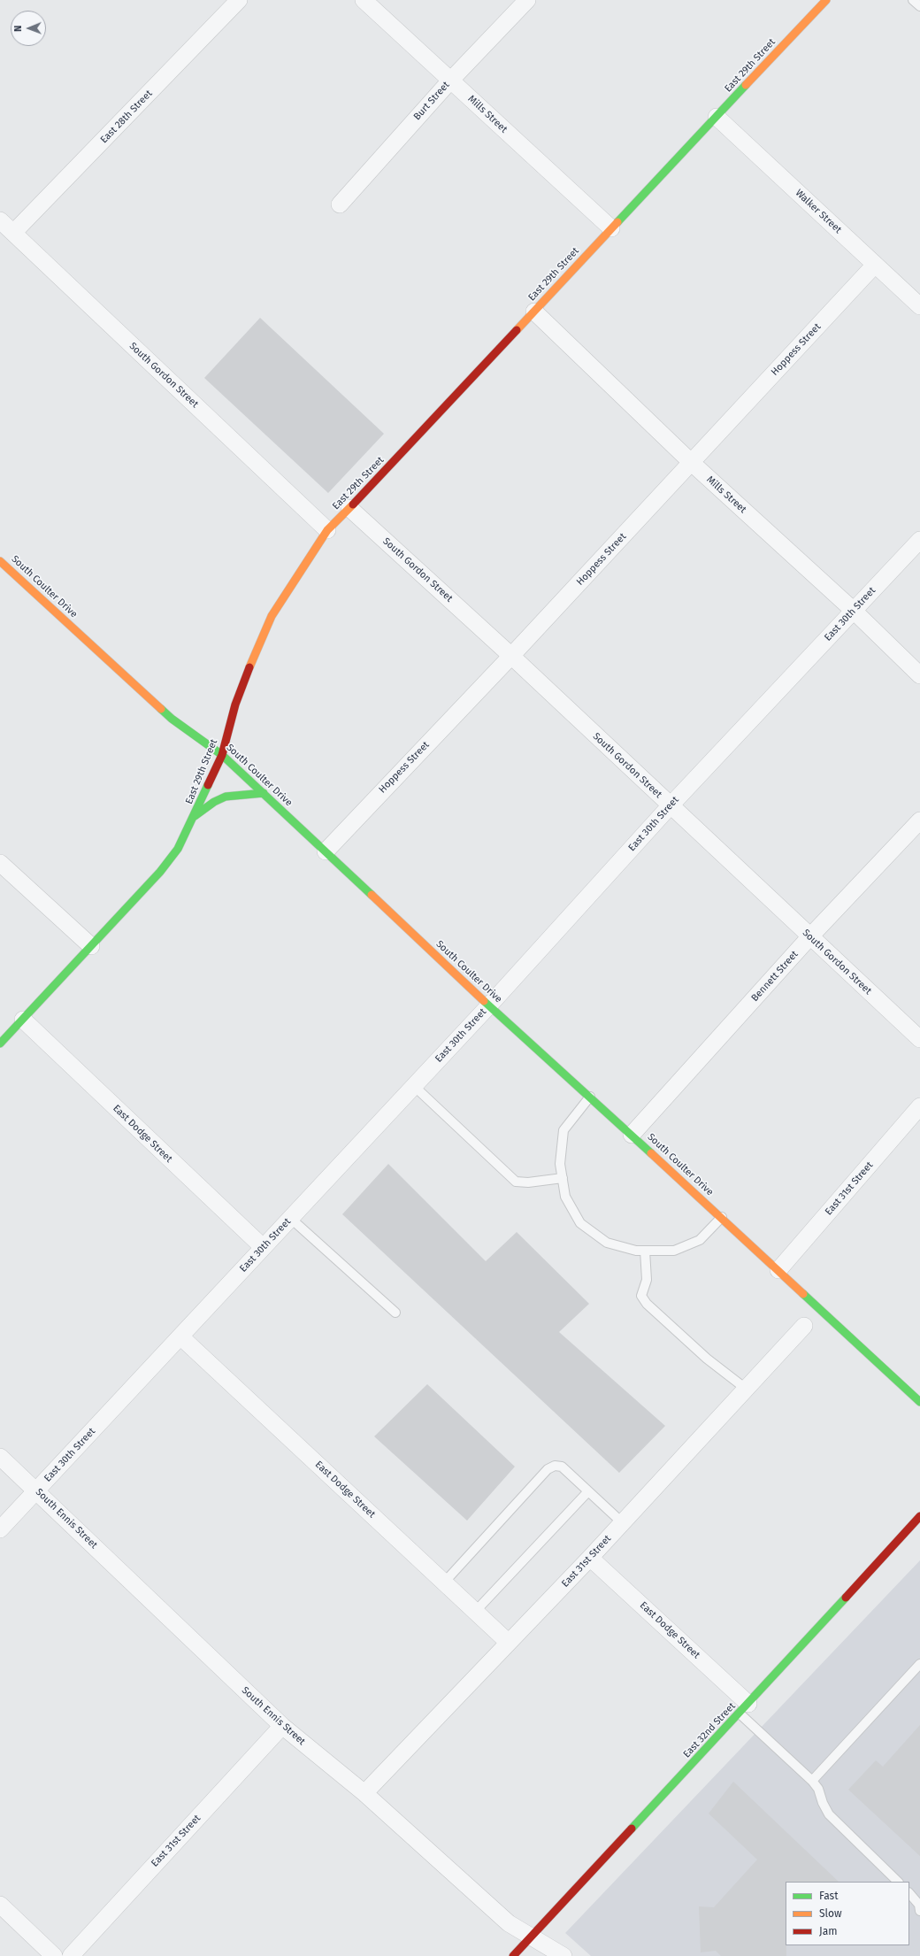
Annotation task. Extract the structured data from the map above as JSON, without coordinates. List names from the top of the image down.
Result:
{
  "streets": {
    "street": [
      "East 29th Street",
      "Burt Street",
      "Mills Street",
      "East 28th Street",
      "Walker Street",
      "Hoppess Street",
      "South Gordon Street",
      "South Coulter Drive",
      "East 30th Street",
      "Bennett Street",
      "East Dodge Street",
      "East 31st Street",
      "South Ennis Street",
      "East 32nd Street"
    ]
  },
  "crossings": [
    ["East 29th Street", "Mills Street"],
    ["East 29th Street", "Walker Street"],
    ["East 29th Street", "South Gordon Street"],
    ["East 29th Street", "South Coulter Drive"],
    ["East 29th Street", "East Dodge Street"],
    ["Burt Street", "Mills Street"],
    ["Mills Street", "Hoppess Street"],
    ["Mills Street", "East 30th Street"],
    ["East 28th Street", "South Gordon Street"],
    ["Walker Street", "Hoppess Street"],
    ["Hoppess Street", "South Gordon Street"],
    ["Hoppess Street", "South Coulter Drive"],
    ["South Gordon Street", "East 30th Street"],
    ["South Gordon Street", "Bennett Street"],
    ["South Coulter Drive", "East 30th Street"],
    ["South Coulter Drive", "Bennett Street"],
    ["South Coulter Drive", "East 31st Street"],
    ["East 30th Street", "East Dodge Street"],
    ["East 30th Street", "South Ennis Street"],
    ["East Dodge Street", "East 31st Street"],
    ["East Dodge Street", "East 32nd Street"],
    ["East 31st Street", "South Ennis Street"],
    ["South Ennis Street", "East 32nd Street"]
  ],
  "legend": ["Fast", "Slow", "Jam"],
  "north": "left"
}
